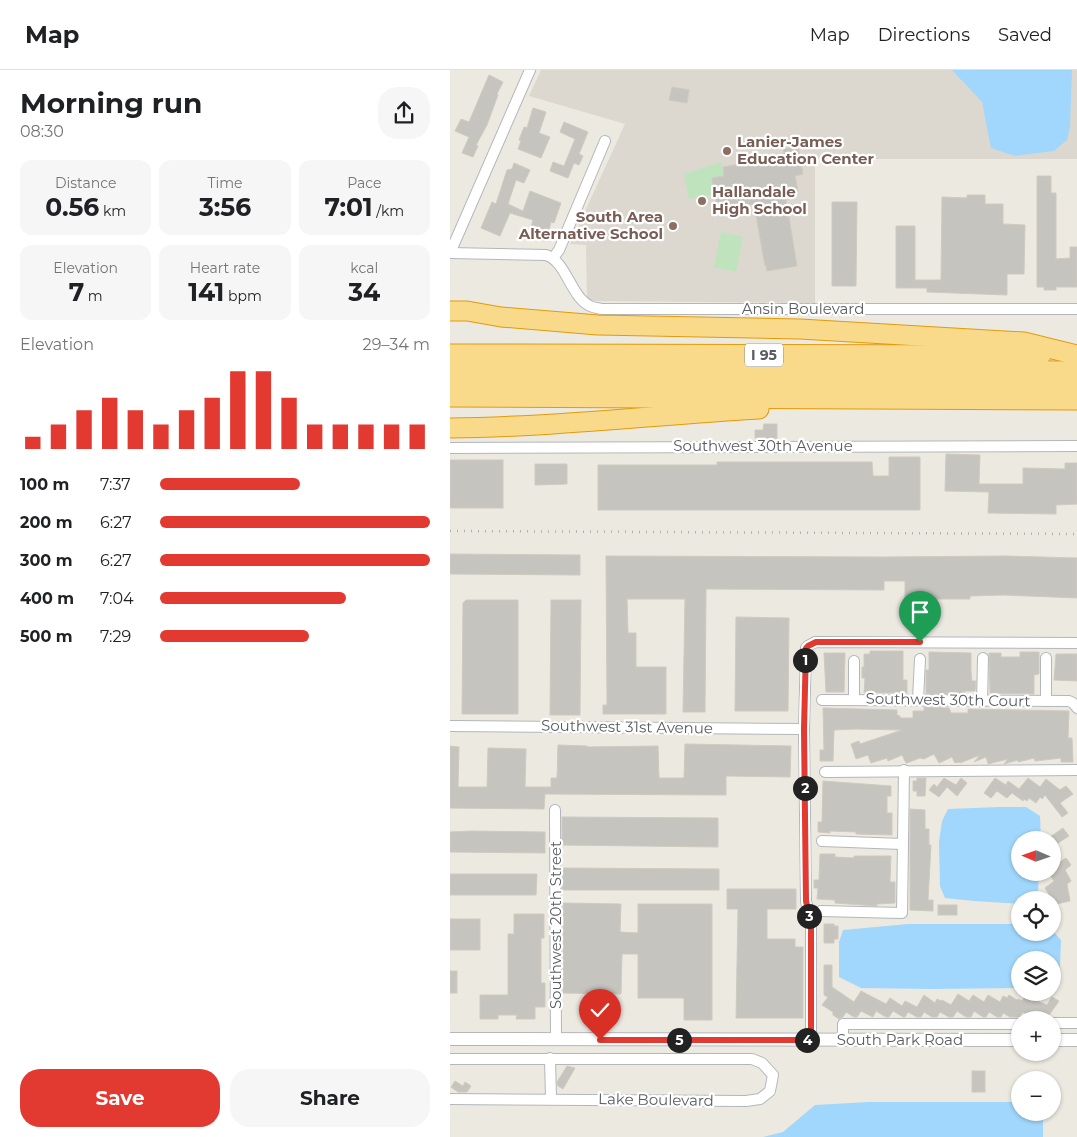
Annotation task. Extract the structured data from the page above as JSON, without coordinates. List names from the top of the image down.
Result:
{
  "streets": {
    "highway": ["I 95"],
    "street": [
      "Ansin Boulevard",
      "Southwest 30th Avenue",
      "Southwest 30th Court",
      "Southwest 31st Avenue",
      "Southwest 20th Street",
      "South Park Road",
      "Lake Boulevard"
    ]
  },
  "crossings": [
    ["Southwest 20th Street", "South Park Road"]
  ],
  "places": ["Lanier-James Education Center", "Hallandale High School", "South Area Alternative School"],
  "north": "left",
  "page": {
    "header": "Map",
    "nav": ["Map", "Directions", "Saved"],
    "heading": ["Morning run", "08:30"],
    "stats": [
      ["Distance", "0.56 km"],
      ["Time", "3:56"],
      ["Pace", "7:01 /km"],
      ["Elevation", "7 m"],
      ["Heart rate", "141 bpm"],
      ["kcal", "34"]
    ],
    "chart": ["Elevation", "29–34 m"],
    "list": [
      {
        "name": "100 m",
        "note": "7:37"
      },
      {
        "name": "200 m",
        "note": "6:27"
      },
      {
        "name": "300 m",
        "note": "6:27"
      },
      {
        "name": "400 m",
        "note": "7:04"
      },
      {
        "name": "500 m",
        "note": "7:29"
      }
    ],
    "pins": [
      "1",
      "2",
      "3",
      "4",
      "5"
    ],
    "map_buttons": ["+", "−"],
    "buttons": ["Save", "Share"]
  }
}
